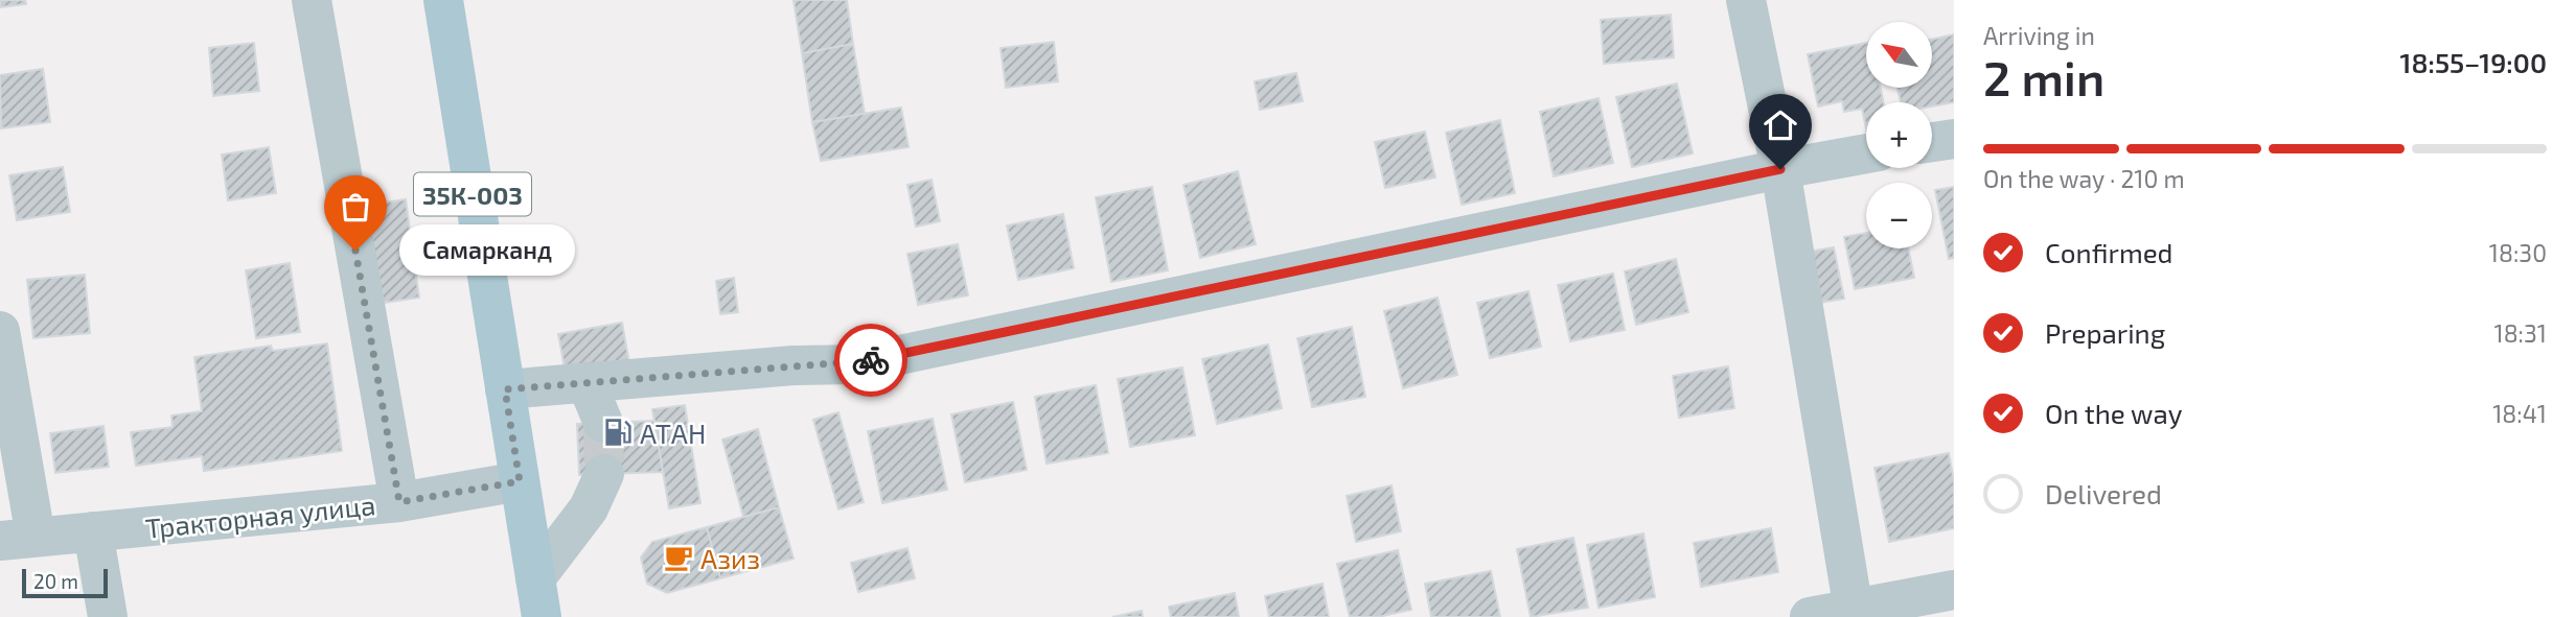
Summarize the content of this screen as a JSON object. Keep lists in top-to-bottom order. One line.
{"streets":{"main road":["35К-003"],"street":["Тракторная улица"]},"crossings":[["35К-003","Тракторная улица"]],"places":{"other":["Самарканд"],"fuel station":["АТАН"],"cafe":["Азиз"]},"scale_bar":"20 m","north":"top left","page":{"heading":["2 min","Arriving in","18:55–19:00"],"map_buttons":["+","−"],"bar":"On the way · 210 m","list":[["Confirmed","18:30"],["Preparing","18:31"],["On the way","18:41"],"Delivered"],"bubble":"Самарканд","scale":"20 m"}}
